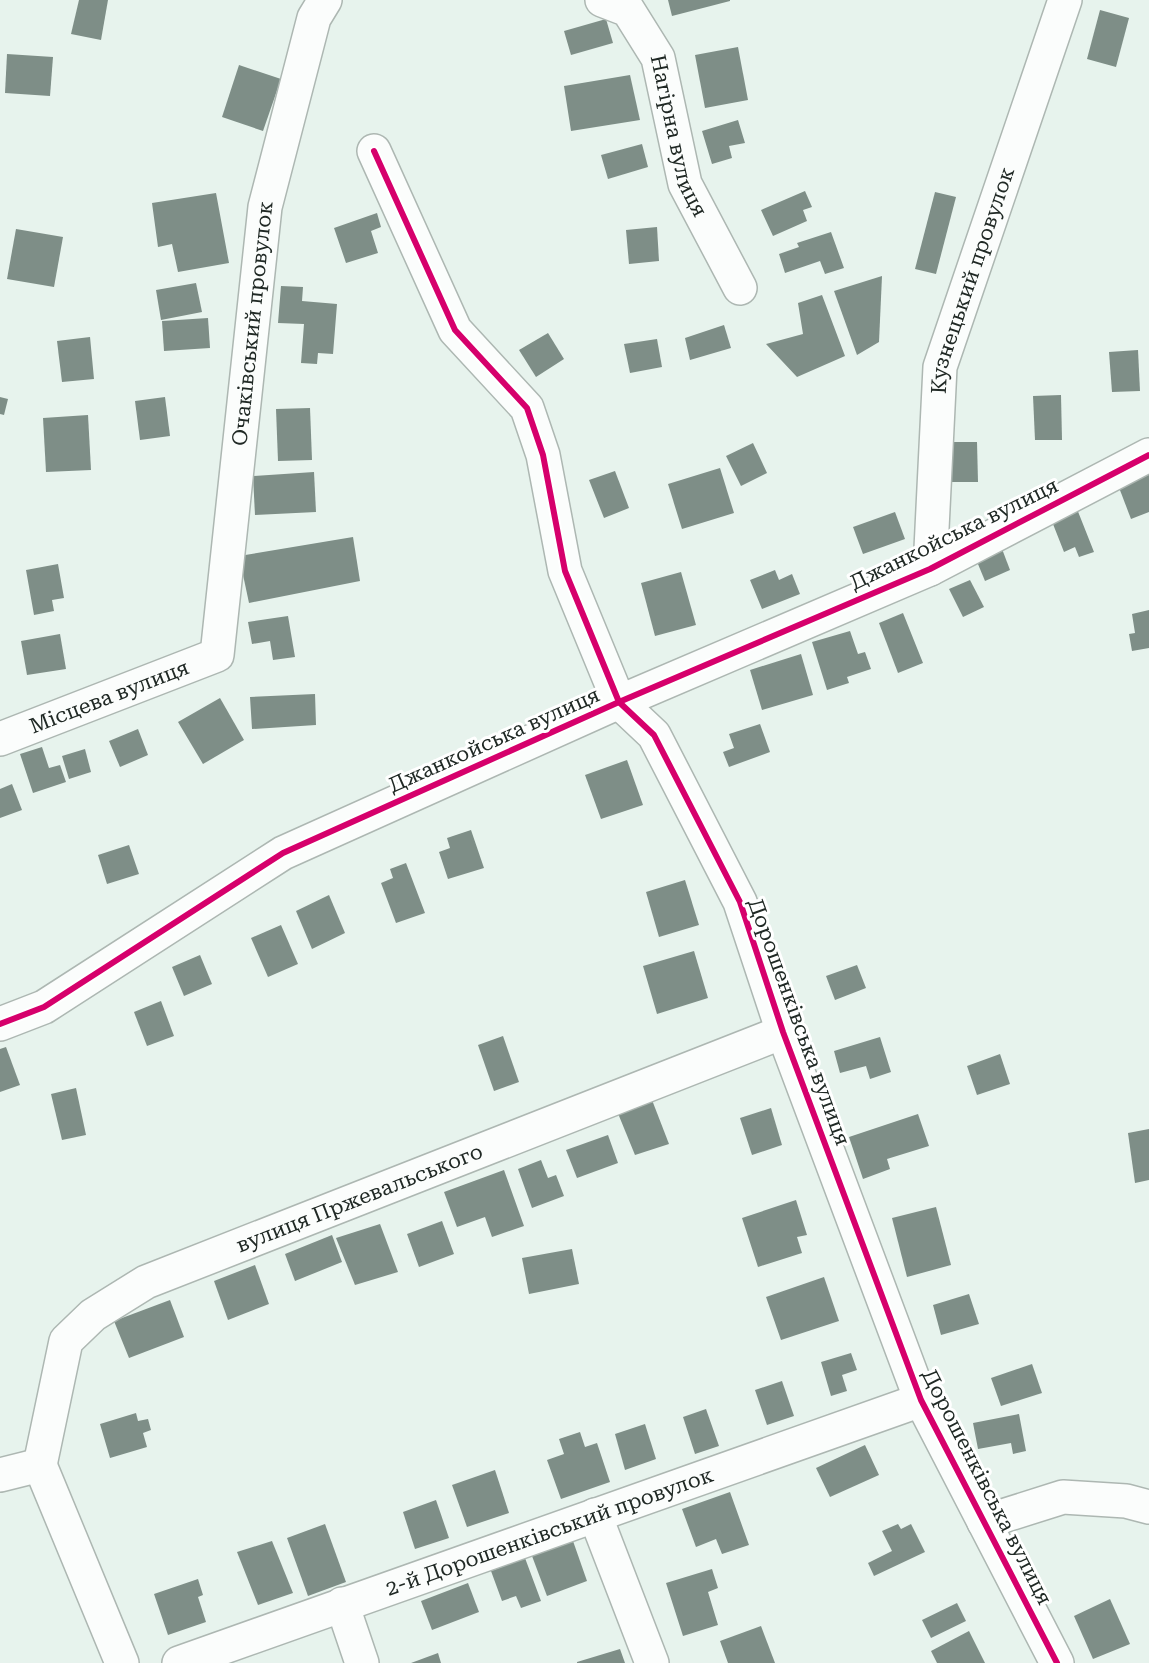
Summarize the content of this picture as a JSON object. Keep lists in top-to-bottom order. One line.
{"streets":{"street":["Нагірна вулиця","Кузнецький провулок","Очаківський провулок","Джанкойська вулиця","Місцева вулиця","Дорошенківська вулиця","вулиця Пржевальського","2-й Дорошенківський провулок"]},"crossings":[["Кузнецький провулок","Джанкойська вулиця"],["Очаківський провулок","Місцева вулиця"],["Джанкойська вулиця","Дорошенківська вулиця"],["Дорошенківська вулиця","вулиця Пржевальського"],["Дорошенківська вулиця","2-й Дорошенківський провулок"]]}
